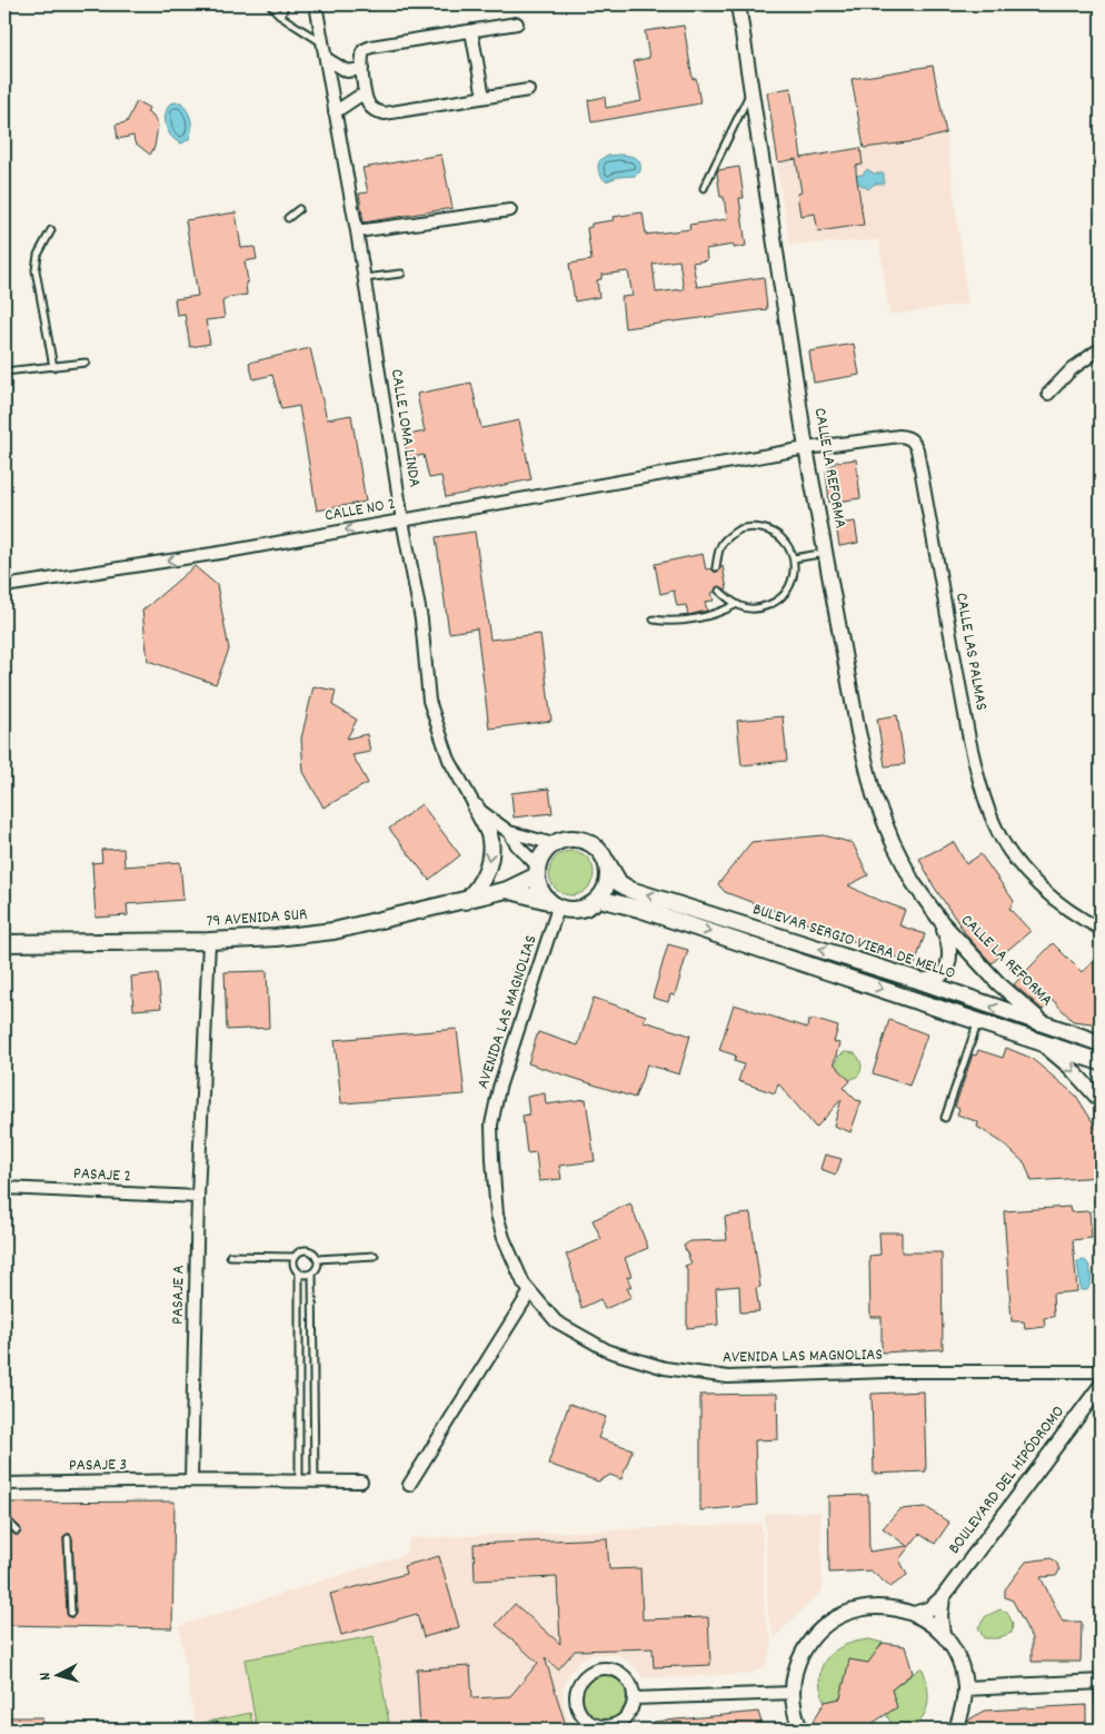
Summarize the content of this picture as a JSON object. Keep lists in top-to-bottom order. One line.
{"streets":{"main road":["79 AVENIDA SUR","BULEVAR SERGIO VIERA DE MELLO"],"street":["CALLE LOMA LINDA","CALLE LA REFORMA","CALLE NO 2","CALLE LAS PALMAS","AVENIDA LAS MAGNOLIAS","PASAJE 2","PASAJE A","PASAJE 3","BOULEVARD DEL HIPÓDROMO"]},"crossings":[["CALLE LOMA LINDA","CALLE NO 2"],["CALLE LOMA LINDA","79 AVENIDA SUR"],["CALLE LOMA LINDA","BULEVAR SERGIO VIERA DE MELLO"],["CALLE LOMA LINDA","AVENIDA LAS MAGNOLIAS"],["CALLE LA REFORMA","CALLE NO 2"],["CALLE LA REFORMA","CALLE LAS PALMAS"],["CALLE LA REFORMA","BULEVAR SERGIO VIERA DE MELLO"],["CALLE NO 2","CALLE LAS PALMAS"],["79 AVENIDA SUR","BULEVAR SERGIO VIERA DE MELLO"],["79 AVENIDA SUR","AVENIDA LAS MAGNOLIAS"],["79 AVENIDA SUR","PASAJE A"],["BULEVAR SERGIO VIERA DE MELLO","AVENIDA LAS MAGNOLIAS"],["PASAJE 2","PASAJE A"],["PASAJE A","PASAJE 3"]],"one_way":["CALLE NO 2"],"north":"left"}
